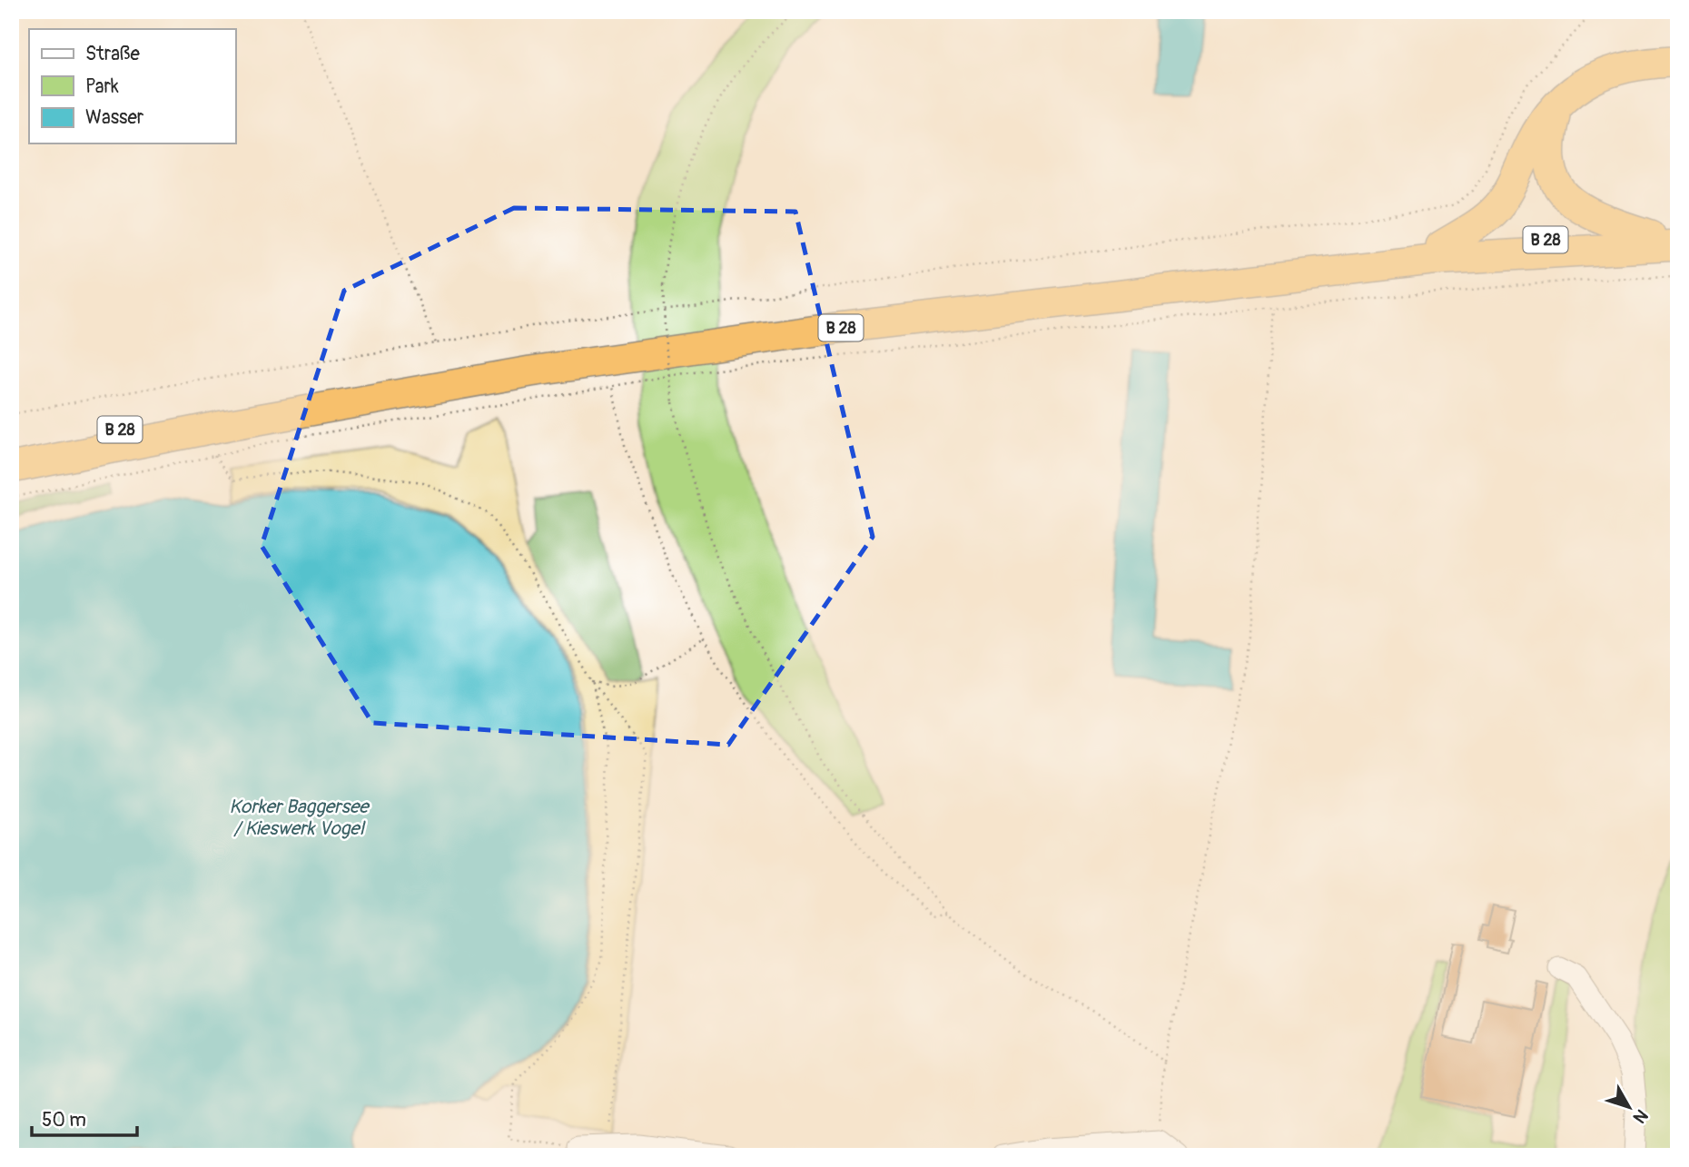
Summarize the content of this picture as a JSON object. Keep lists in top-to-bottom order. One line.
{"streets":{"highway":["B 28"]},"water":["Korker Baggersee / Kieswerk Vogel"],"legend":["Straße","Park","Wasser"],"scale_bar":"50 m","north":"bottom right"}
